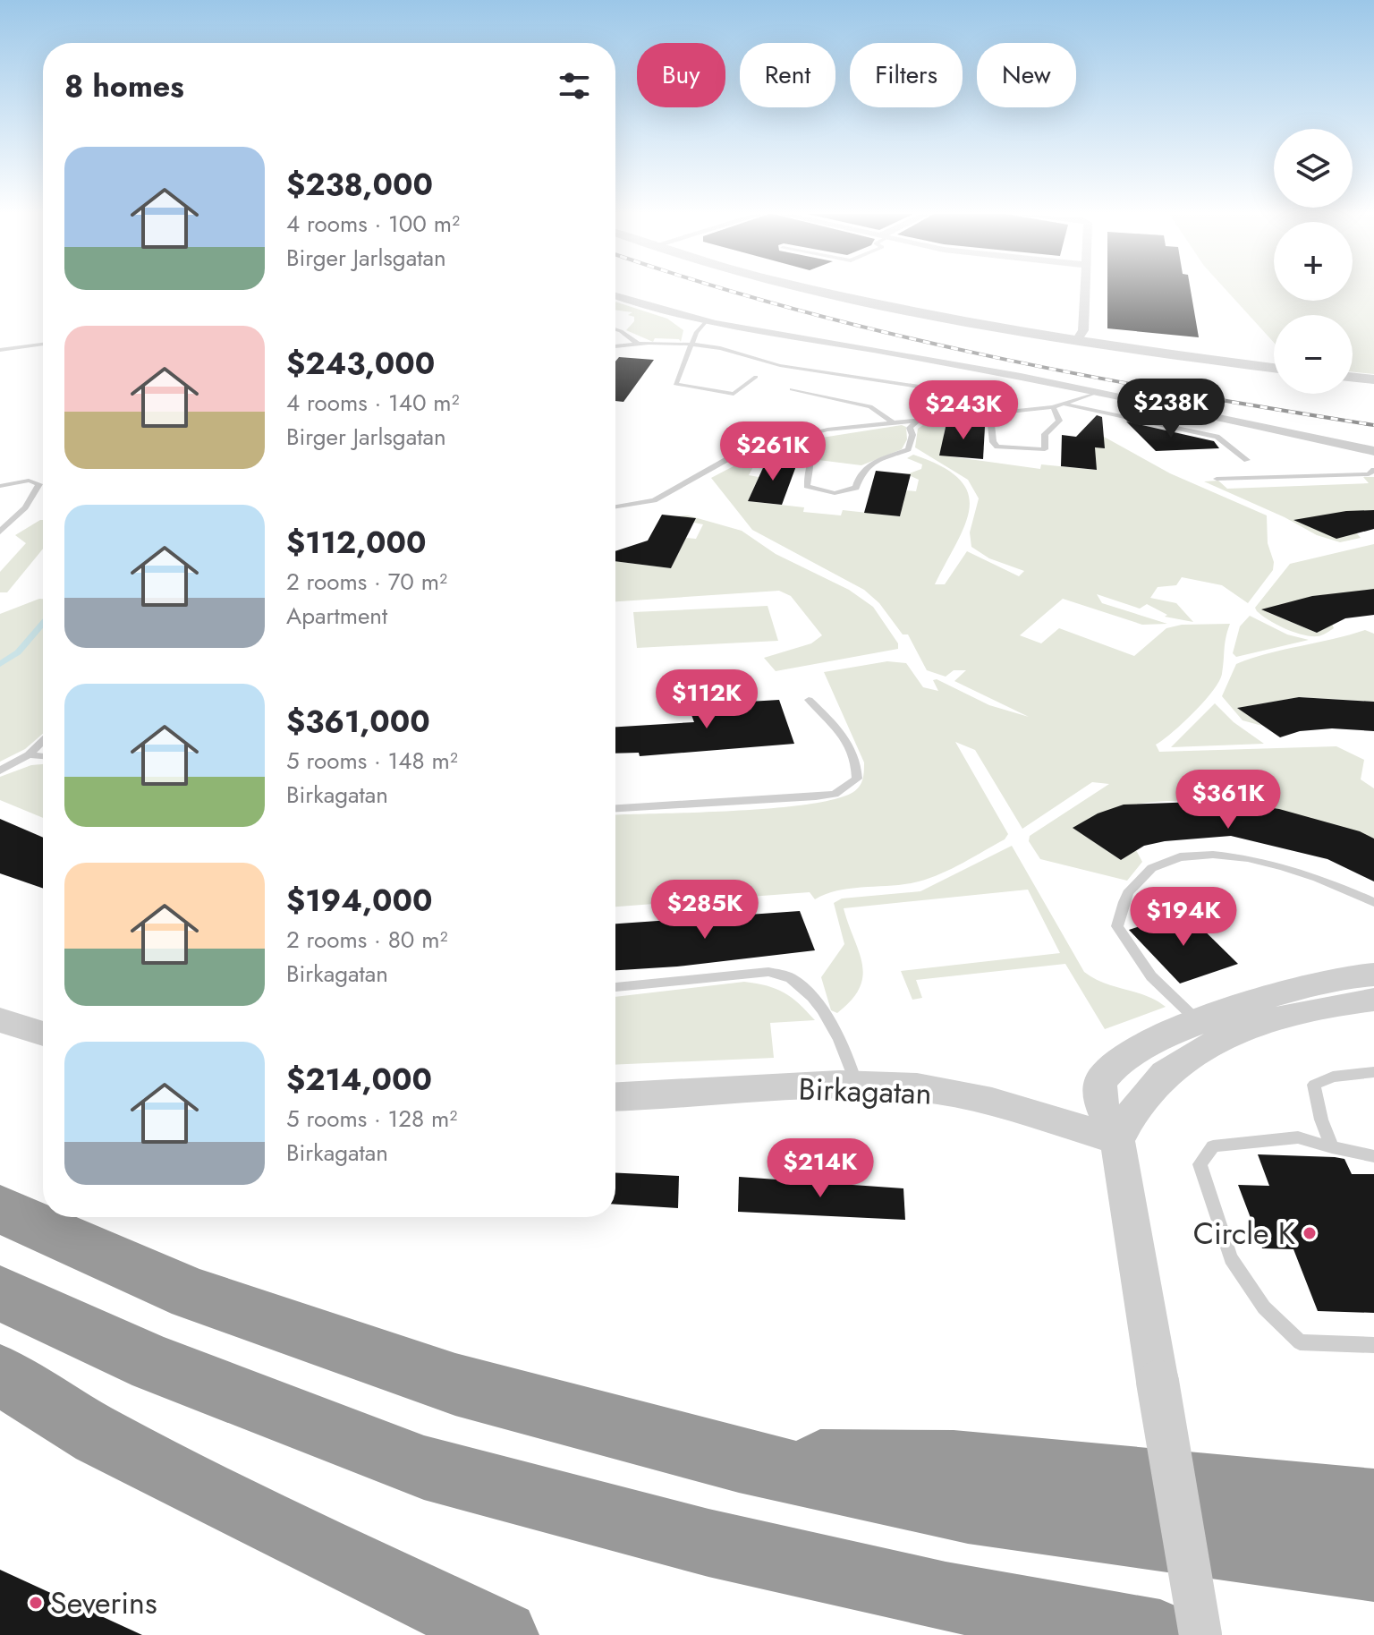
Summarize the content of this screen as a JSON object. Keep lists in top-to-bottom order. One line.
{"streets":{"street":["Birkagatan"]},"places":["Circle K","Severins"],"page":{"chip":["Buy","Rent","Filters","New"],"heading":"8 homes","map_buttons":["+","−"],"list":[{"name":"$238,000","note":"4 rooms · 100 m² · Birger Jarlsgatan"},{"name":"$243,000","note":"4 rooms · 140 m² · Birger Jarlsgatan"},{"name":"$112,000","note":"2 rooms · 70 m² · Apartment"},{"name":"$361,000","note":"5 rooms · 148 m² · Birkagatan"},{"name":"$194,000","note":"2 rooms · 80 m² · Birkagatan"},{"name":"$214,000","note":"5 rooms · 128 m² · Birkagatan"}],"price":["$238K","$243K","$261K","$112K","$361K","$285K","$194K","$214K"]}}
